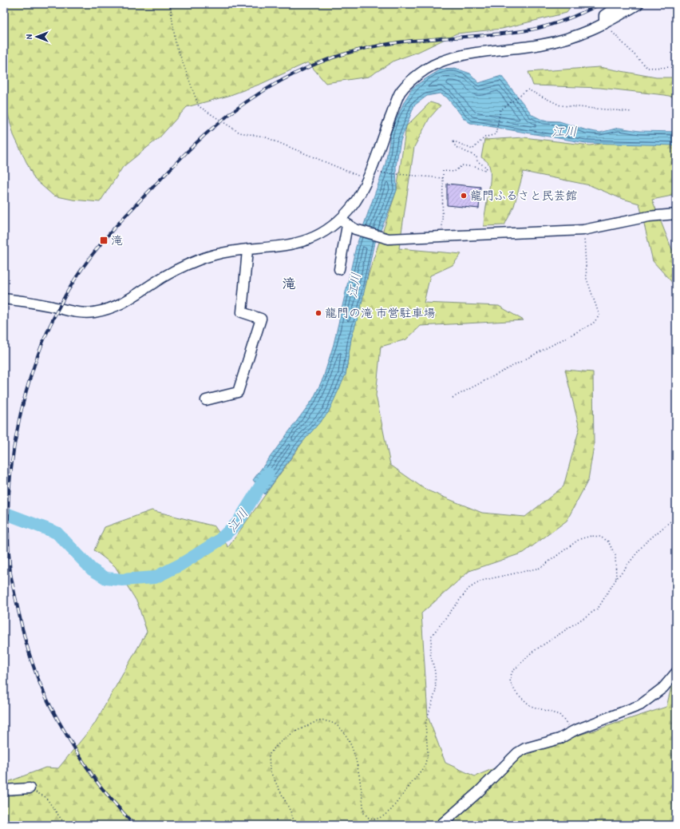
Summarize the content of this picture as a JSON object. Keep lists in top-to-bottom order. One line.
{"districts":["滝"],"water":["江川"],"places":{"other":["龍門ふるさと民芸館","龍門の滝 市営駐車場"],"transit":["滝"]},"north":"left"}
